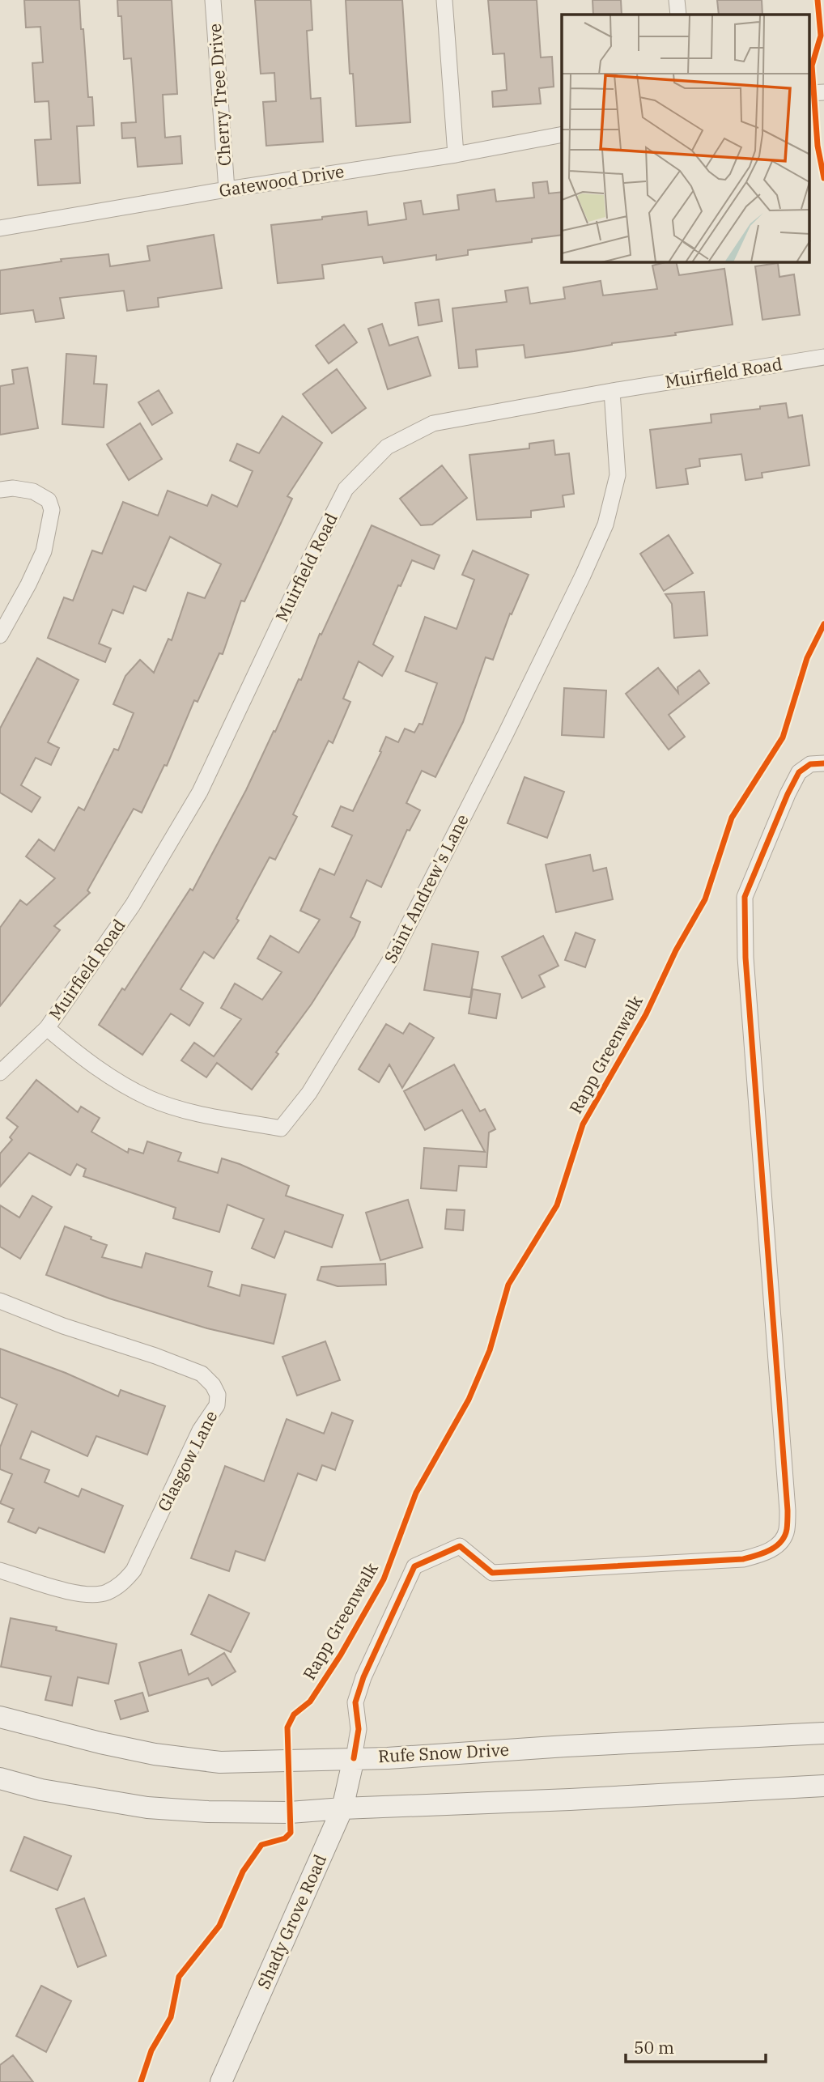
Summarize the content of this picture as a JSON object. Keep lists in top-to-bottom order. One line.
{"streets":{"main road":["Rufe Snow Drive","Shady Grove Road"],"street":["Cherry Tree Drive","Gatewood Drive","Muirfield Road","Saint Andrew's Lane","Glasgow Lane"],"cycle path":["Rapp Greenwalk"]},"crossings":[["Cherry Tree Drive","Gatewood Drive"],["Muirfield Road","Saint Andrew's Lane"],["Rufe Snow Drive","Shady Grove Road"]],"scale_bar":"50 m"}
